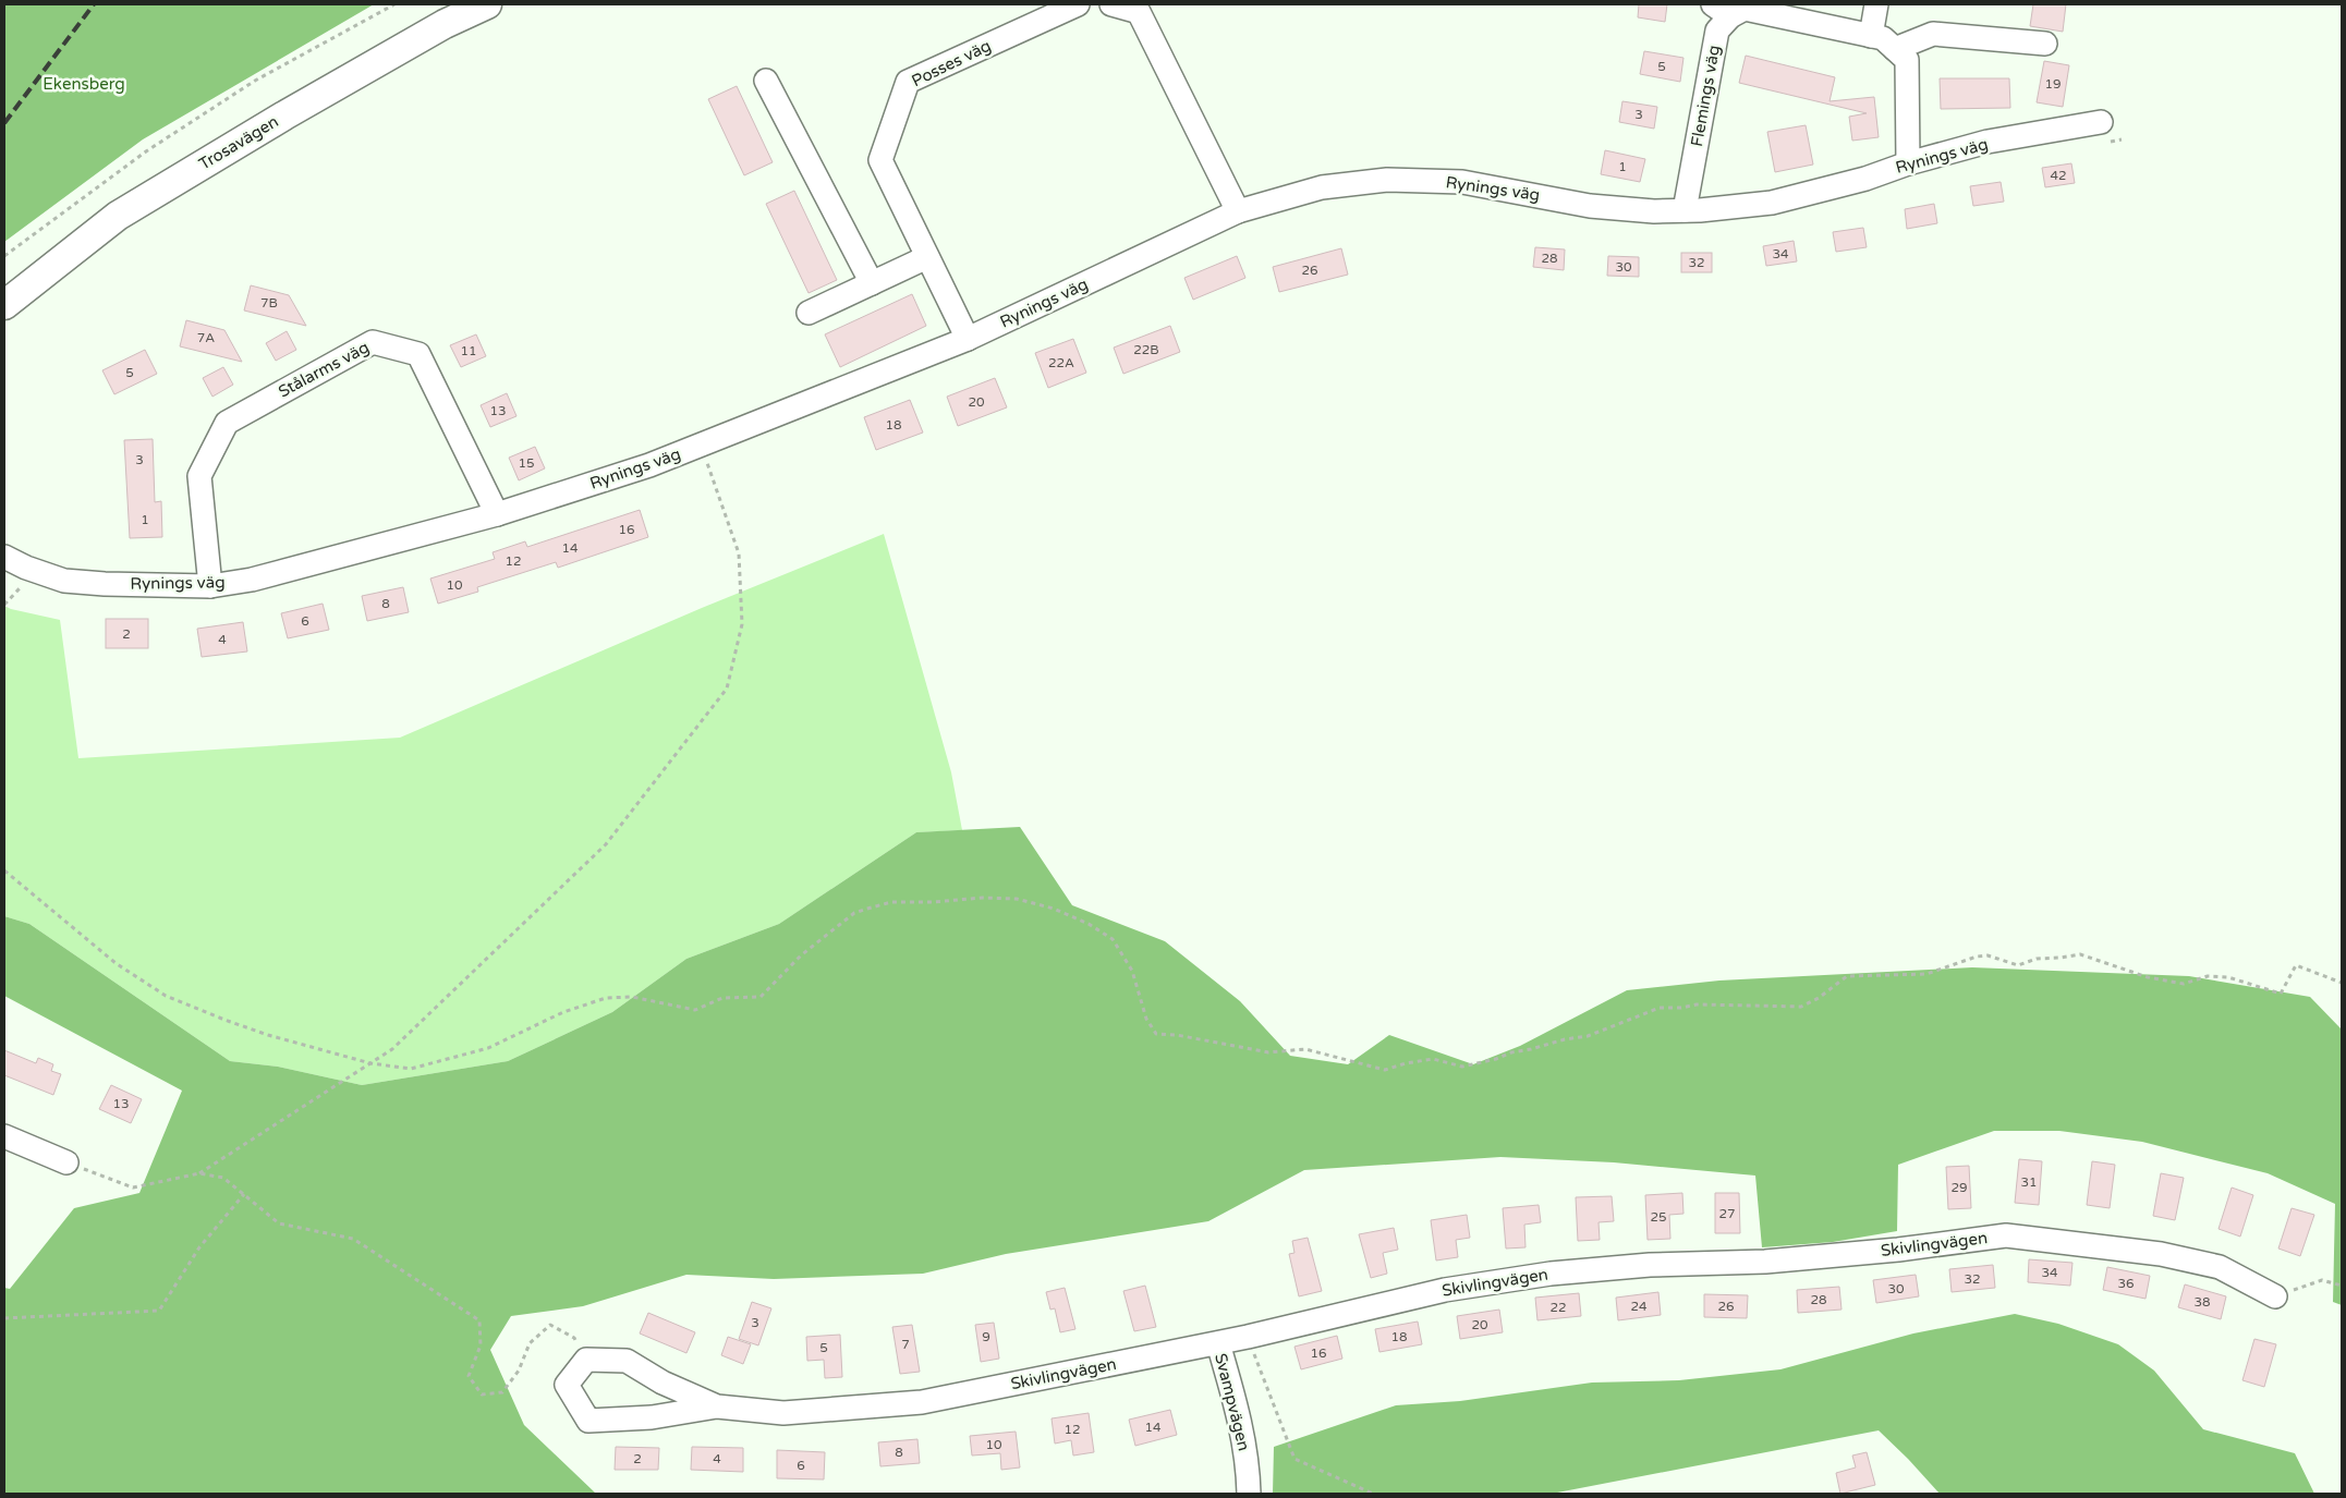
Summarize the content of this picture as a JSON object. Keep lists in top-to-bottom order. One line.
{"streets":{"main road":["Trosavägen"],"street":["Posses väg","Flemings väg","Rynings väg","Stålarms väg","Skivlingvägen","Svampvägen"]},"crossings":[["Posses väg","Rynings väg"],["Flemings väg","Rynings väg"],["Rynings väg","Stålarms väg"],["Skivlingvägen","Svampvägen"]],"parks":["Ekensberg"],"house_numbers":["5","19","3","1","42","34","28","32","30","26","7B","7A","22B","11","22A","5","20","13","18","3","15","1","16","14","12","10","8","6","2","4","13","31","29","27","25","34","32","36","30","28","38","24","26","22","3","20","9","18","7","5","16","14","12","10","8","2","4","6"]}
